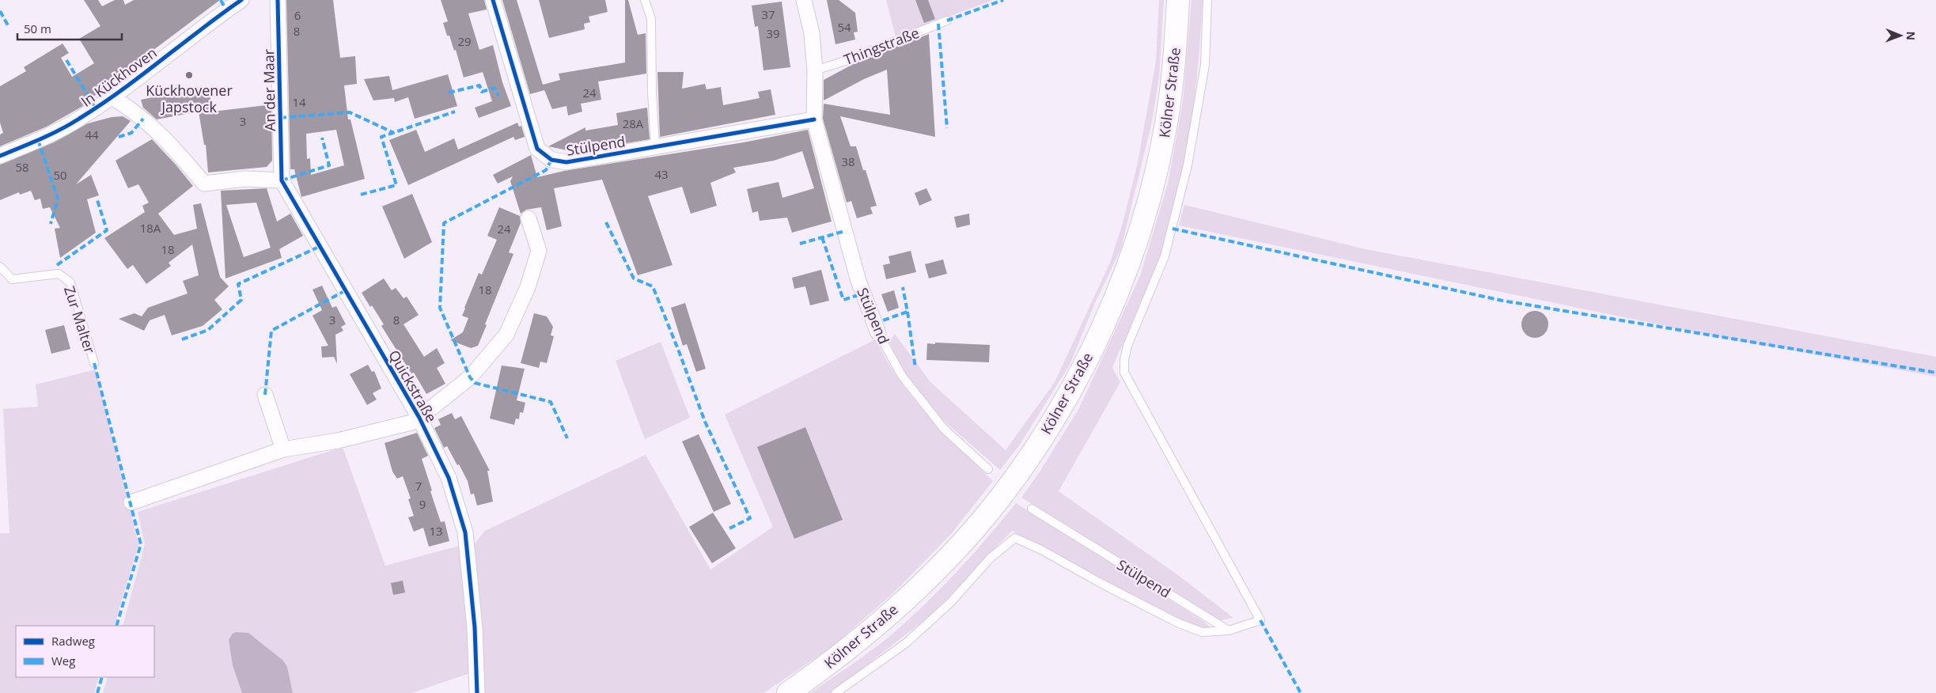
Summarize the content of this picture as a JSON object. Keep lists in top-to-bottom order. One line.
{"streets":{"main road":["Kölner Straße"],"street":["In Kückhoven","An der Maar","Stülpend","Quickstraße"],"lane":["Thingstraße","Zur Malter"]},"crossings":[["An der Maar","Quickstraße"]],"places":["Kückhovener Japstock"],"house_numbers":["37","6","54","8","39","29","24","14","3","28A","44","38","58","43","50","18A","24","18","18","3","8","7","9","13"],"legend":["Radweg","Weg"],"scale_bar":"50 m","north":"right"}
